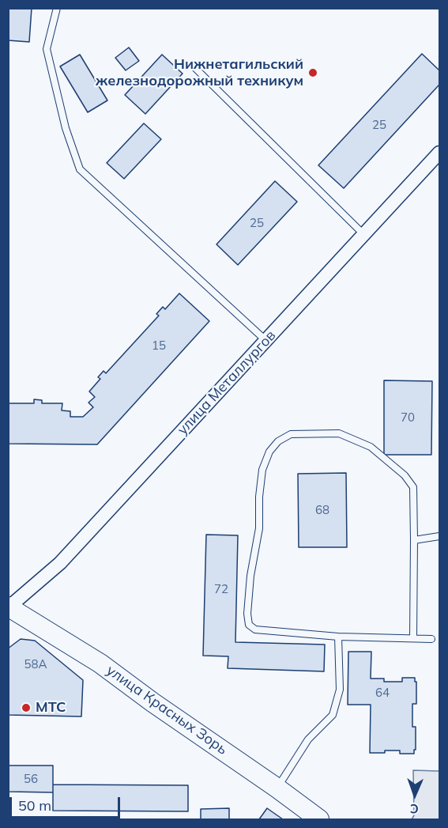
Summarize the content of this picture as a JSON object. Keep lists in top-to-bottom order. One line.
{"streets":{"main road":["улица Красных Зорь"],"street":["улица Металлургов"]},"crossings":[["улица Металлургов","улица Красных Зорь"]],"places":["Нижнетагильский железнодорожный техникум","МТС"],"house_numbers":["25","25","15","70","68","72","58А","64","56"],"scale_bar":"50 m","north":"bottom"}
